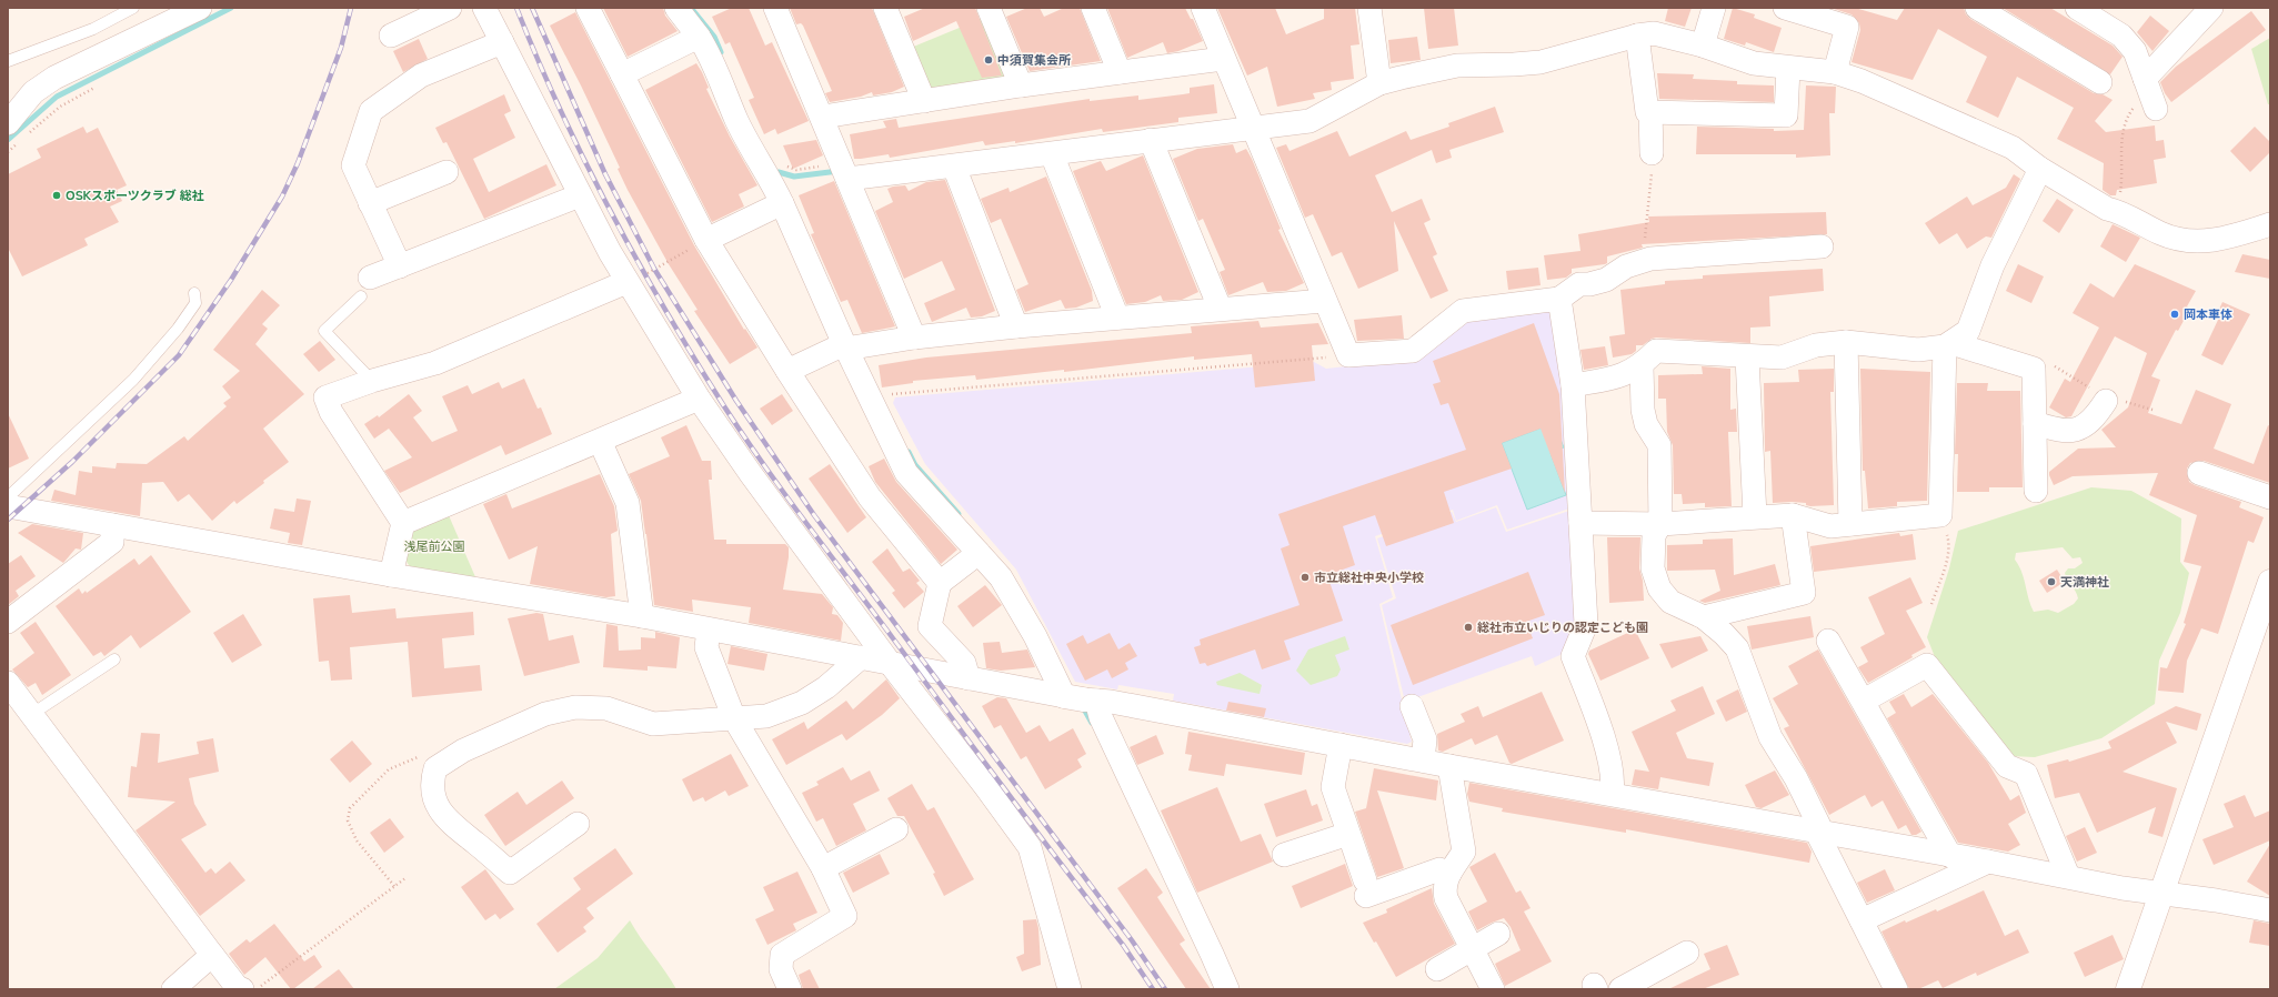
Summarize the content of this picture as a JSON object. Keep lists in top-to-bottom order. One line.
{"parks":["浅尾前公園"],"places":["中須賀集会所","OSKスポーツクラブ 総社","岡本車体","市立総社中央小学校","天満神社","総社市立いじりの認定こども園"]}
